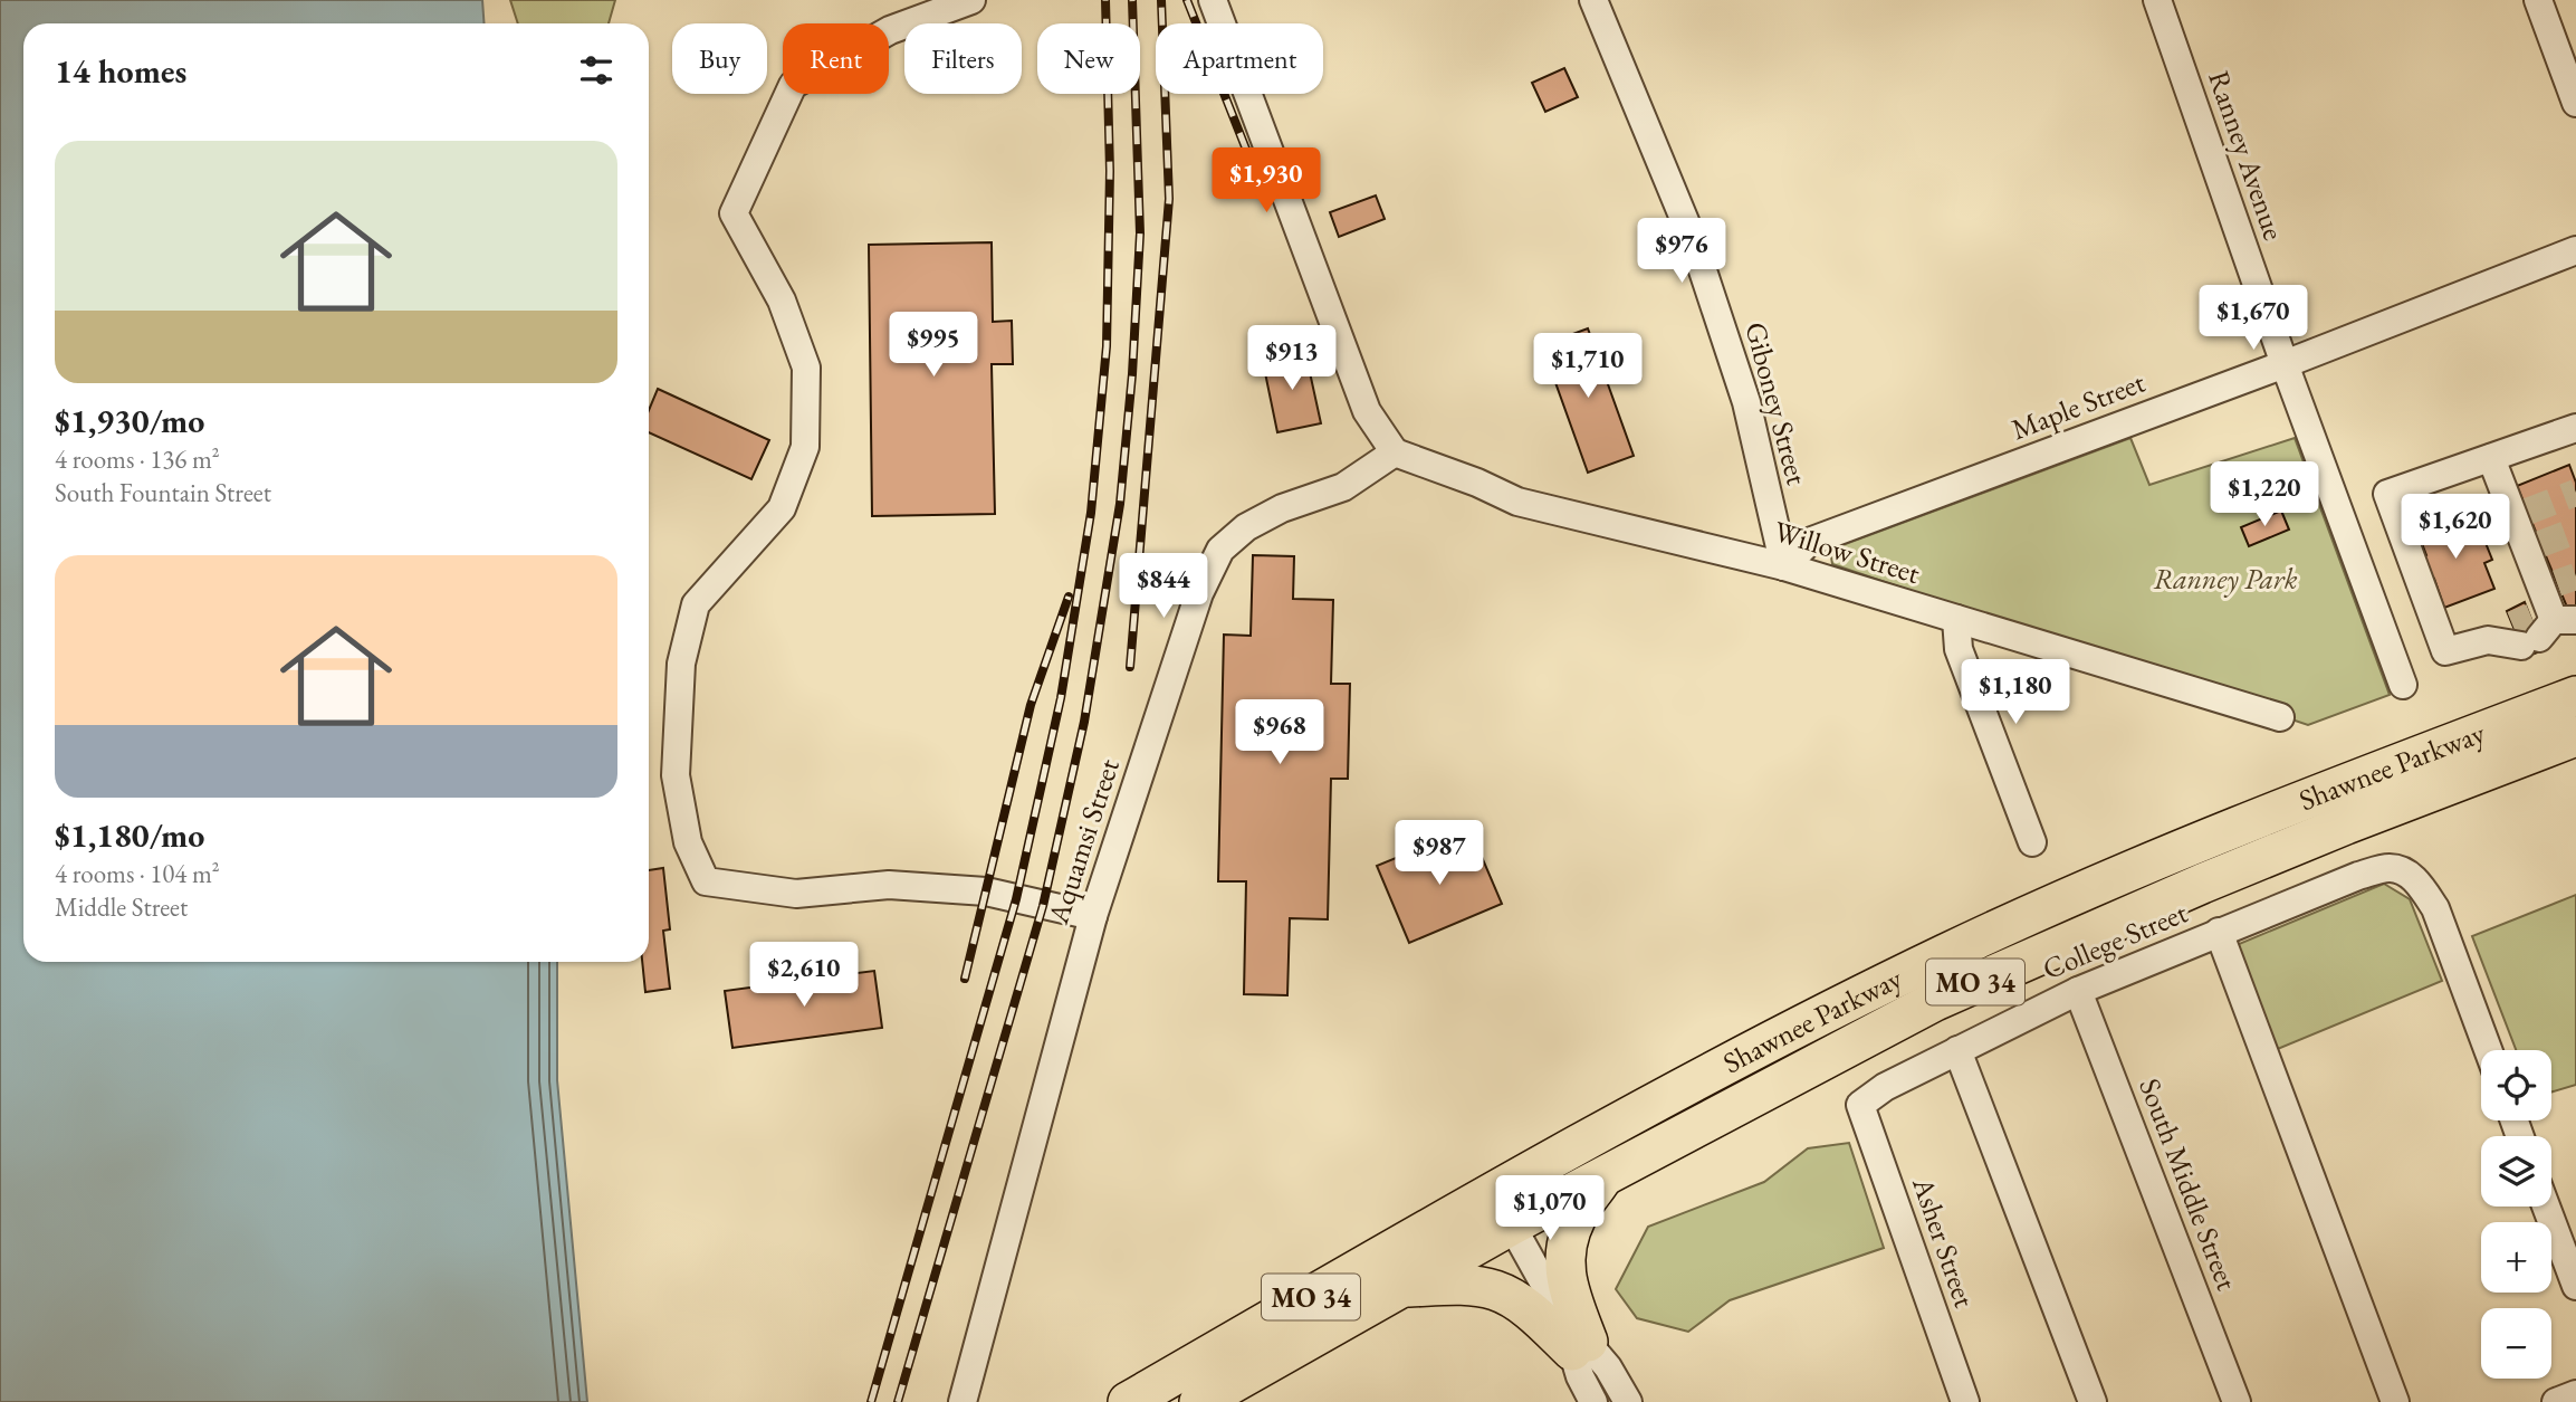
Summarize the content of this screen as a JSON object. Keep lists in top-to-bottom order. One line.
{"streets":{"highway":["Shawnee Parkway","MO 34"],"street":["Ranney Avenue","Giboney Street","Maple Street","Willow Street","Aquamsi Street","College Street","South Middle Street","Asher Street"]},"crossings":[["Ranney Avenue","Maple Street"],["Giboney Street","Maple Street"],["Giboney Street","Willow Street"],["Maple Street","Willow Street"],["Willow Street","Aquamsi Street"],["College Street","South Middle Street"],["College Street","Asher Street"]],"parks":["Ranney Park"],"page":{"chip":["Buy","Rent","Filters","New","Apartment"],"heading":"14 homes","list":[{"name":"$1,930/mo","note":"4 rooms · 136 m² · South Fountain Street"},{"name":"$1,180/mo","note":"4 rooms · 104 m² · Middle Street"}],"price":["$1,930","$976","$1,670","$995","$913","$1,710","$1,220","$1,620","$844","$1,180","$968","$987","$2,610","$1,070"],"map_buttons":["+","−"]}}
